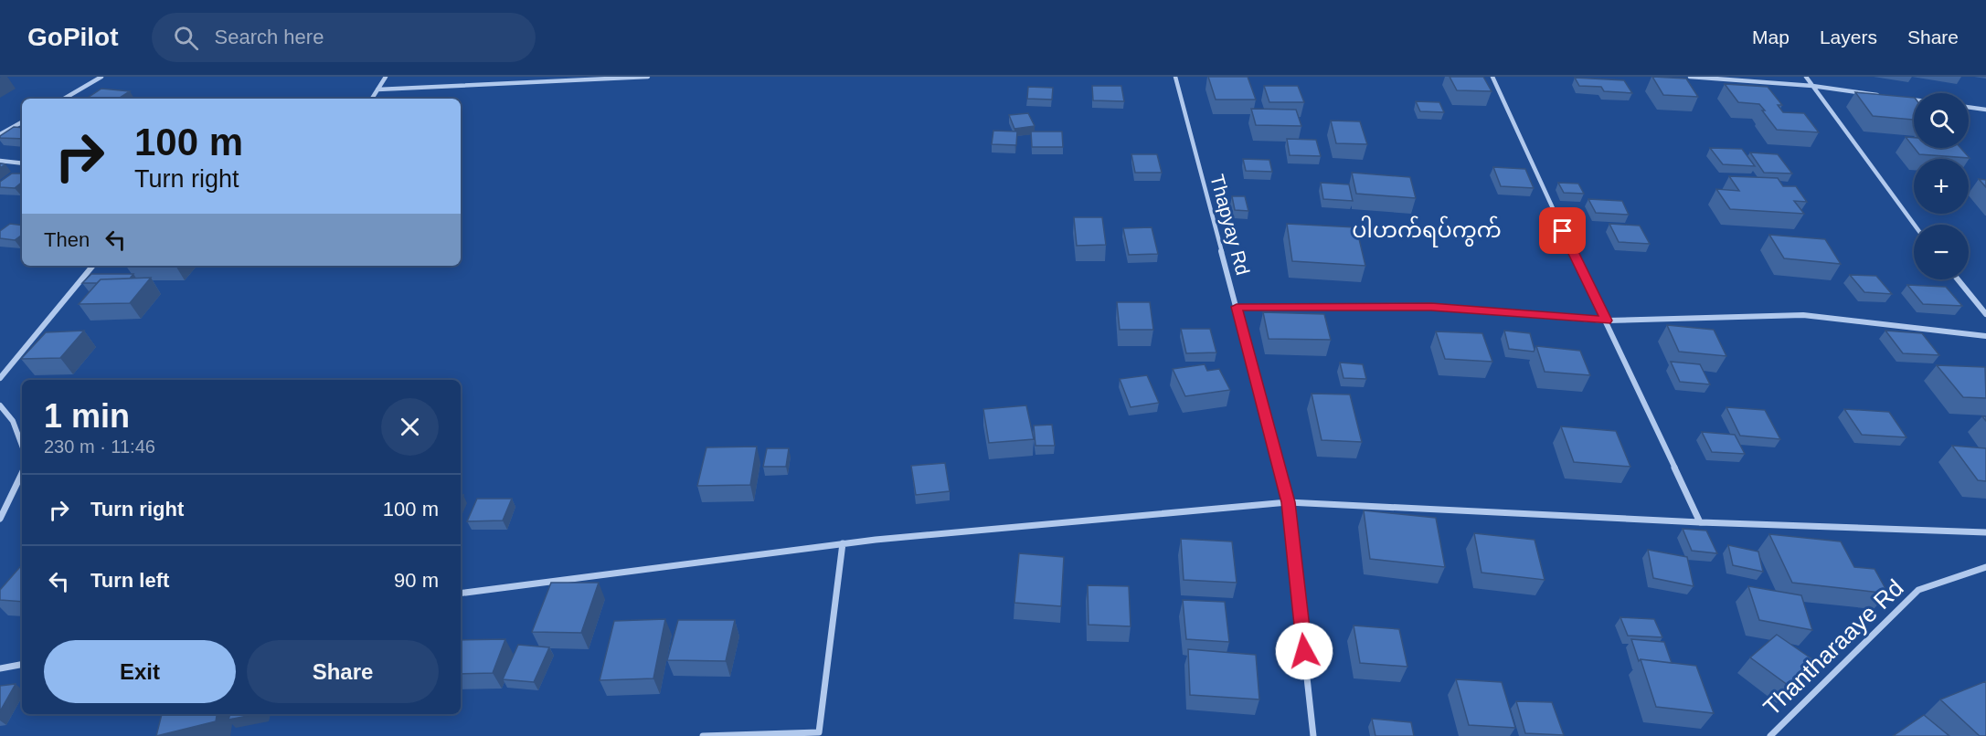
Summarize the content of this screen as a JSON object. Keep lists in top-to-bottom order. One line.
{"streets":{"street":["Thapyay Rd","Thantharaaye Rd"]},"districts":["ပါဟက်ရပ်ကွက်"],"page":{"header":"GoPilot","search":"Search here","nav":["Map","Layers","Share"],"map_buttons":["+","−"],"turn":["100 m","Turn right"],"then":"Then","heading":["1 min","230 m · 11:46"],"list":[{"name":"Turn right","value":"100 m"},{"name":"Turn left","value":"90 m"}],"buttons":["Exit","Share"]}}
